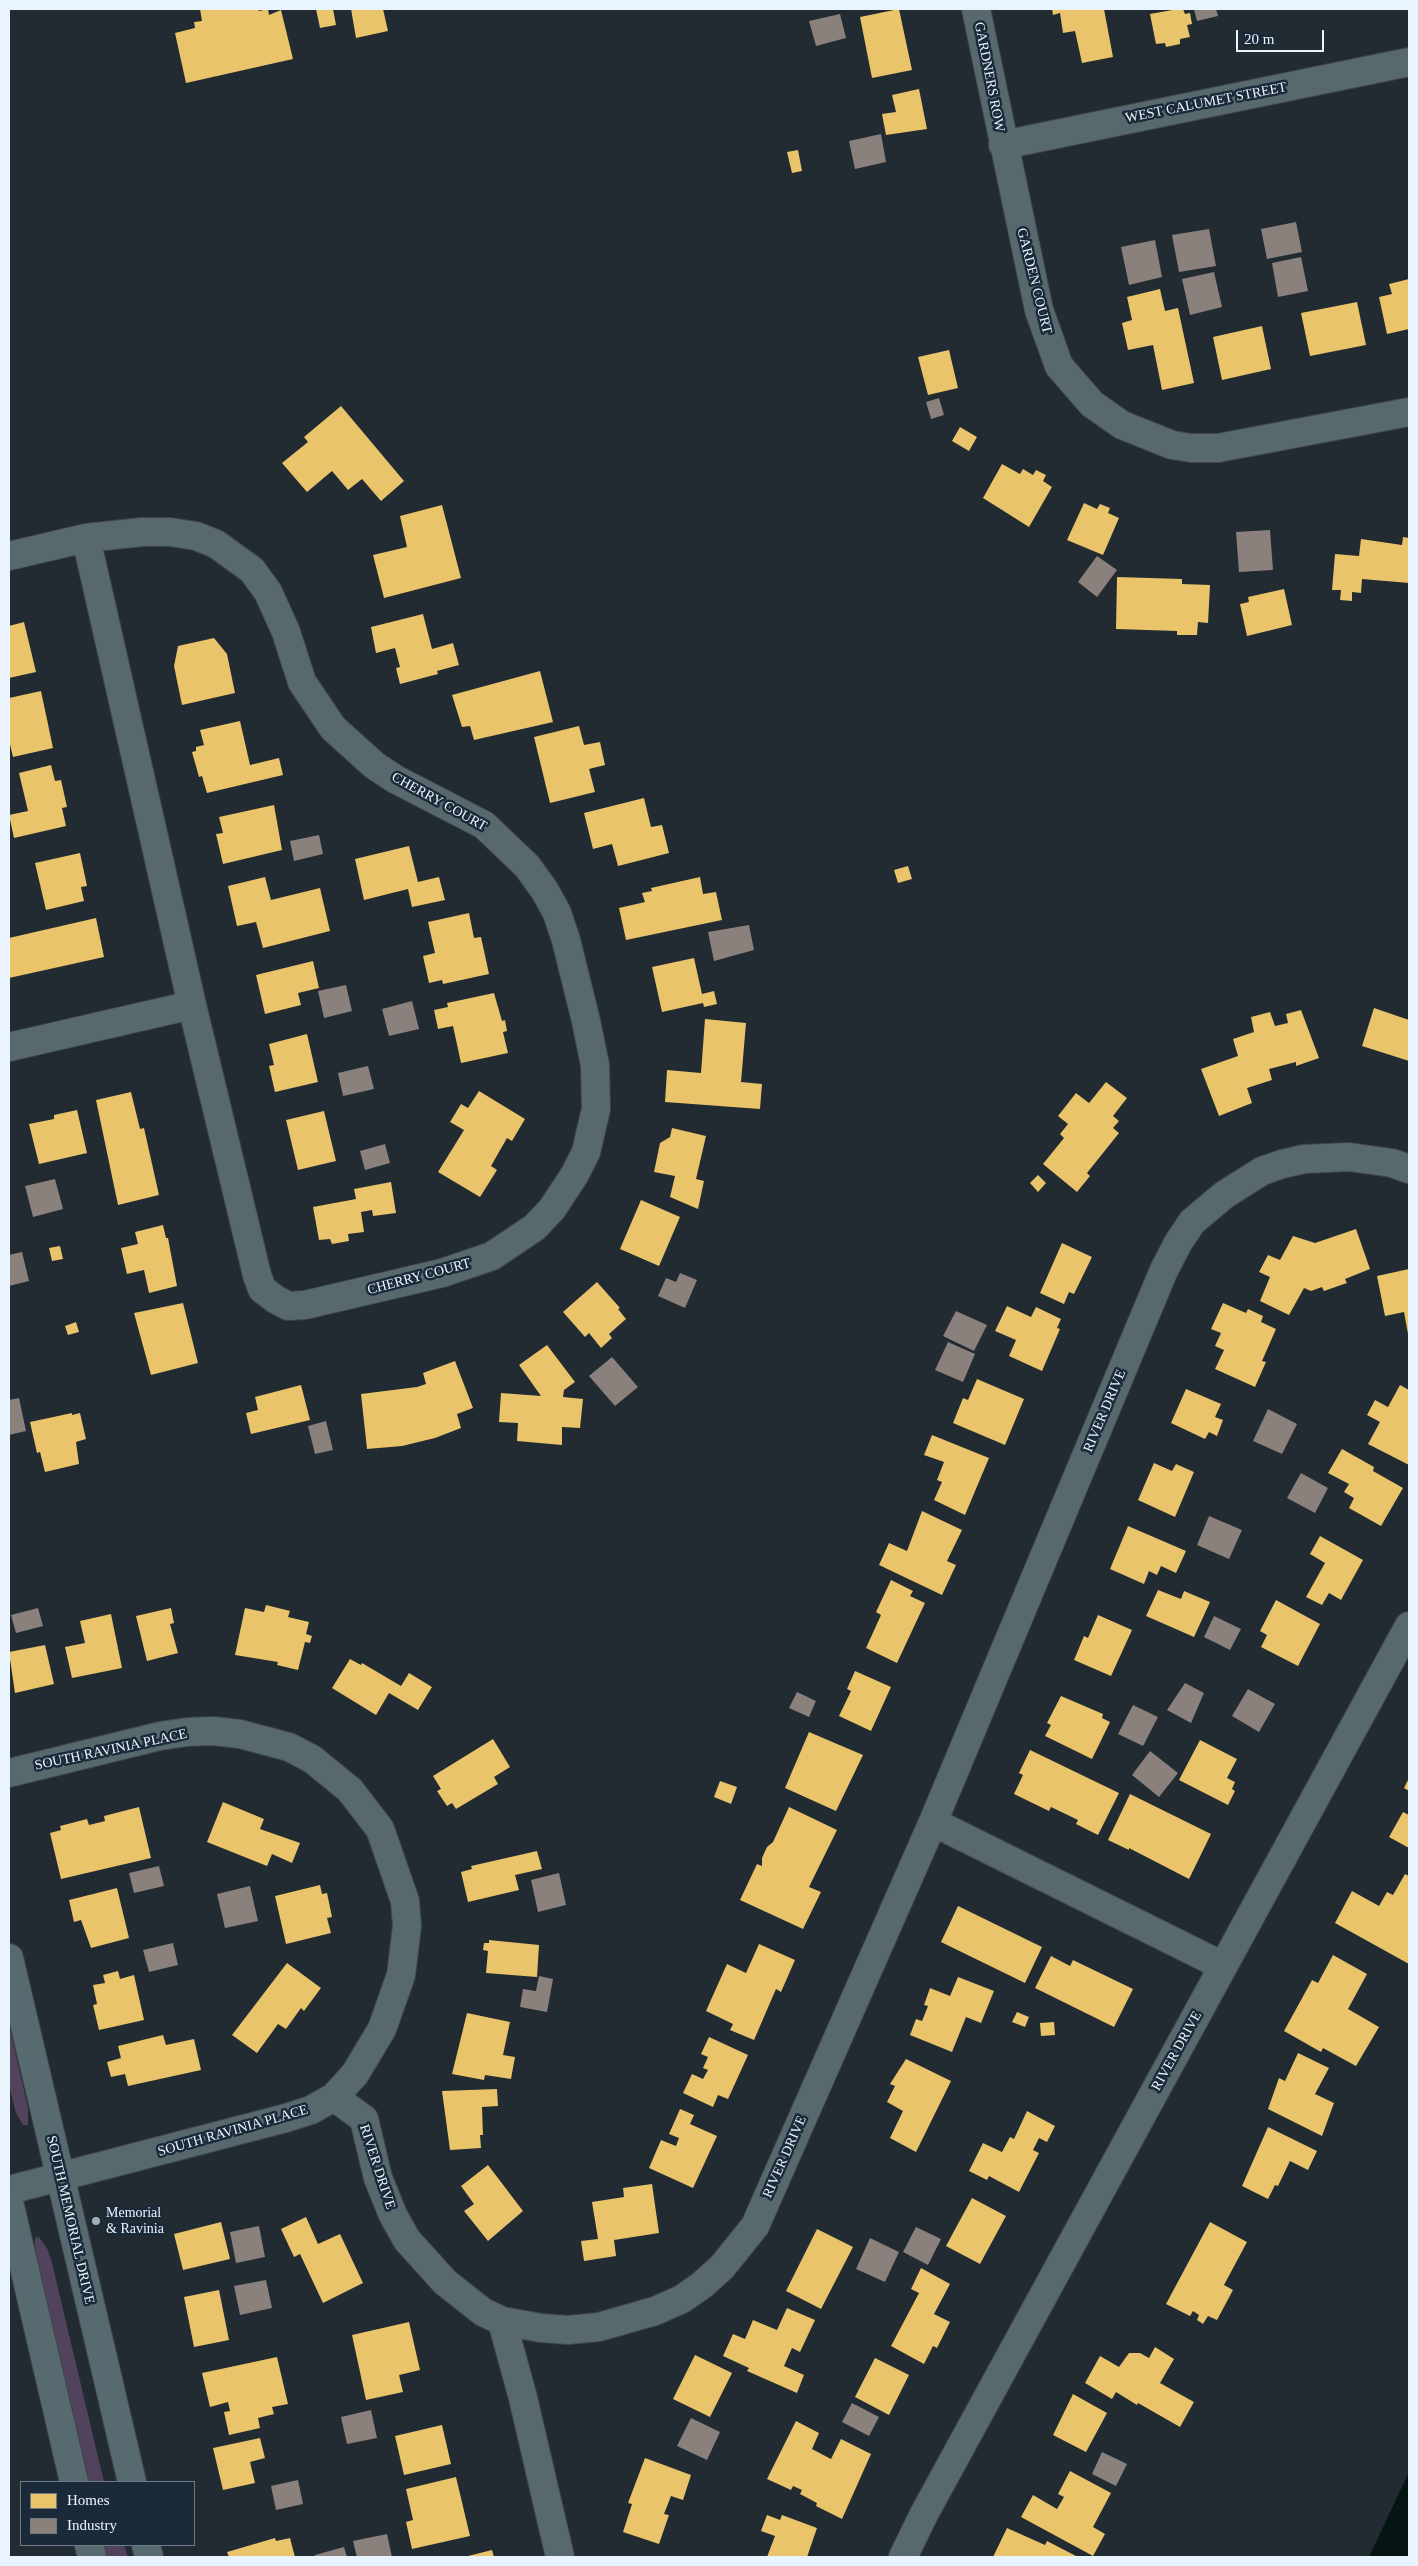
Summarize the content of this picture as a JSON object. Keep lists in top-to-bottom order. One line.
{"streets":{"main road":["SOUTH MEMORIAL DRIVE"],"street":["GARDNERS ROW","WEST CALUMET STREET","GARDEN COURT","CHERRY COURT","RIVER DRIVE","SOUTH RAVINIA PLACE"]},"crossings":[["GARDNERS ROW","WEST CALUMET STREET"],["GARDNERS ROW","GARDEN COURT"],["WEST CALUMET STREET","GARDEN COURT"],["RIVER DRIVE","SOUTH RAVINIA PLACE"],["SOUTH RAVINIA PLACE","SOUTH MEMORIAL DRIVE"]],"places":["Memorial & Ravinia"],"legend":["Homes","Industry"],"scale_bar":"20 m"}
